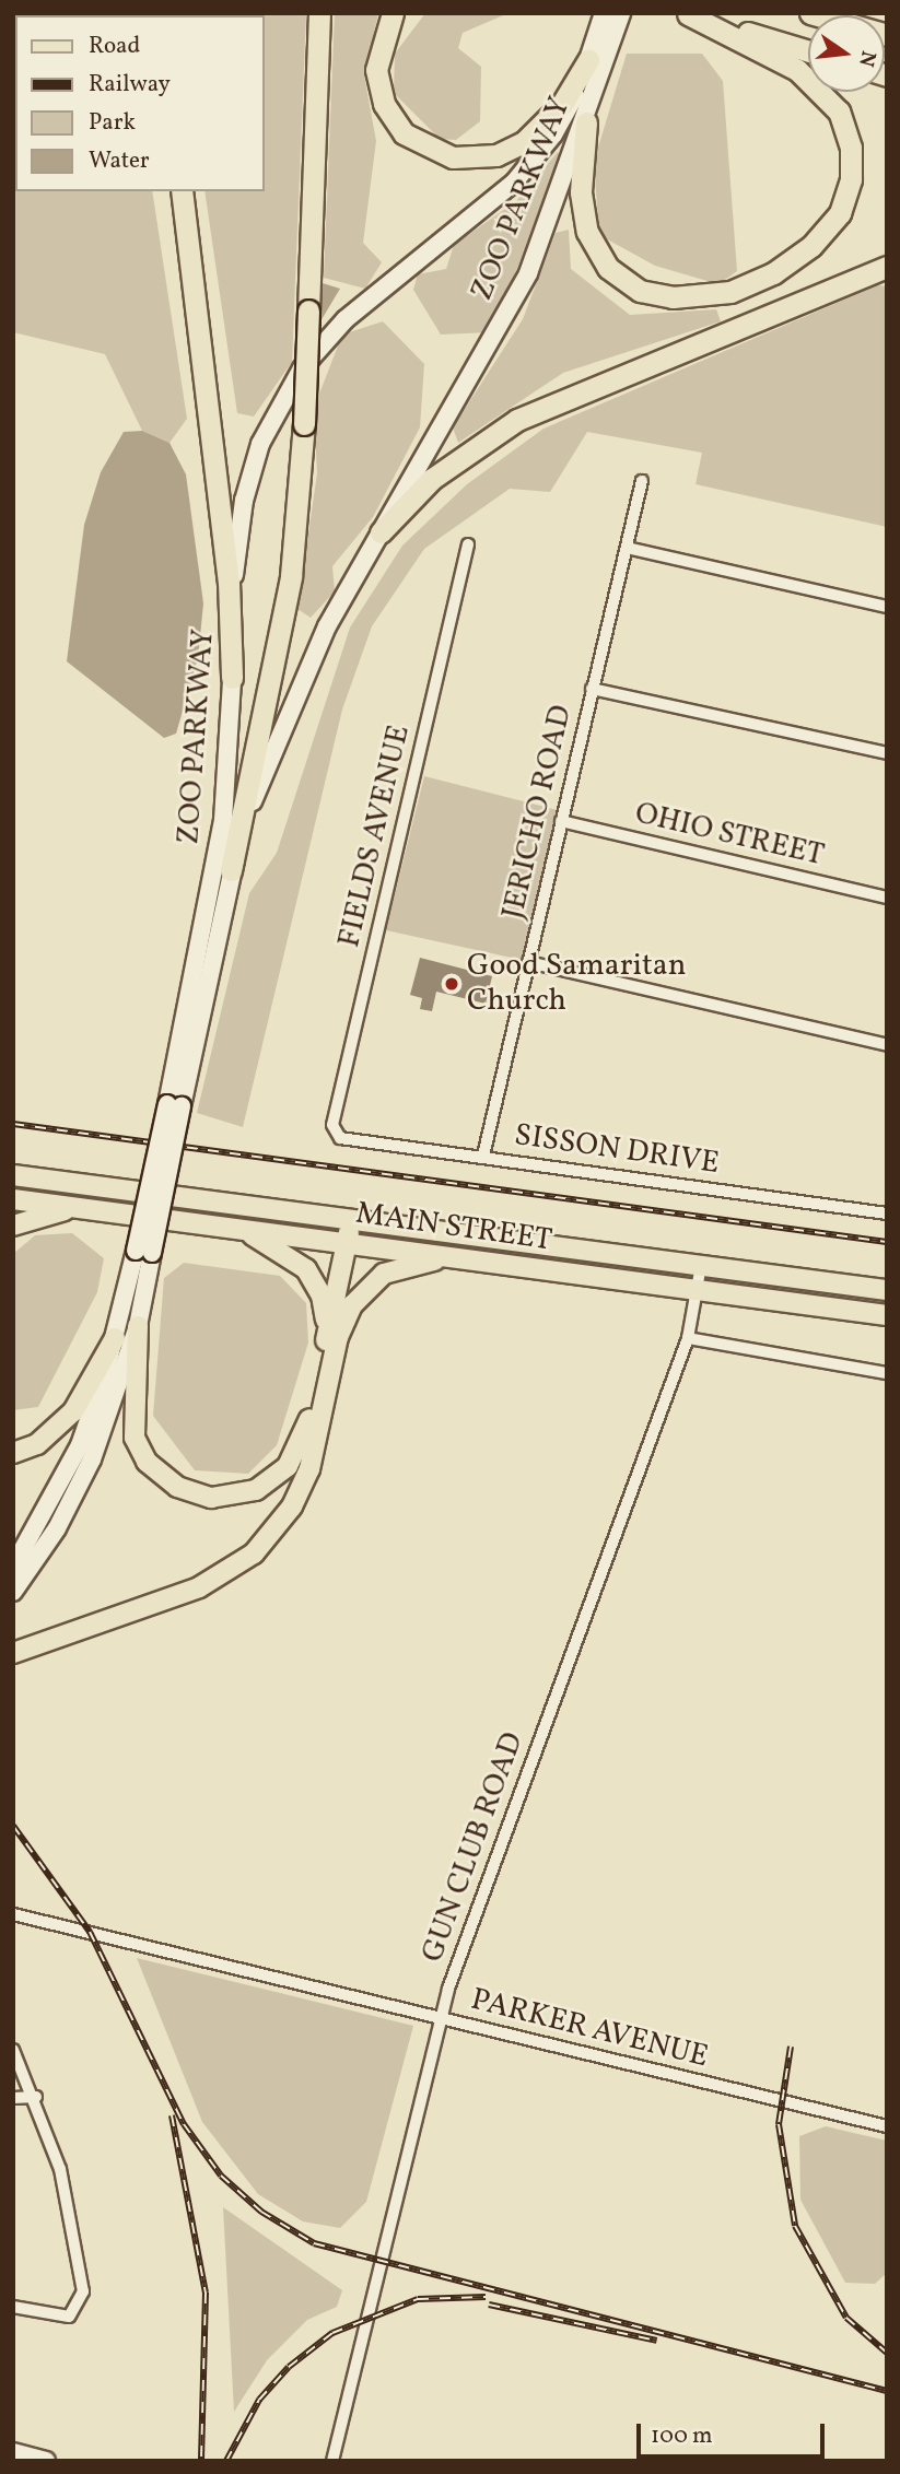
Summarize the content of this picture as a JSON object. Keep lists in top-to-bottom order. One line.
{"streets":{"main road":["ZOO PARKWAY","MAIN STREET"],"street":["JERICHO ROAD","OHIO STREET","FIELDS AVENUE","SISSON DRIVE","GUN CLUB ROAD","PARKER AVENUE"]},"crossings":[["JERICHO ROAD","OHIO STREET"],["JERICHO ROAD","SISSON DRIVE"],["FIELDS AVENUE","SISSON DRIVE"],["MAIN STREET","GUN CLUB ROAD"],["GUN CLUB ROAD","PARKER AVENUE"]],"places":["Good Samaritan Church"],"legend":["Road","Railway","Park","Water"],"scale_bar":"100 m","north":"right"}
